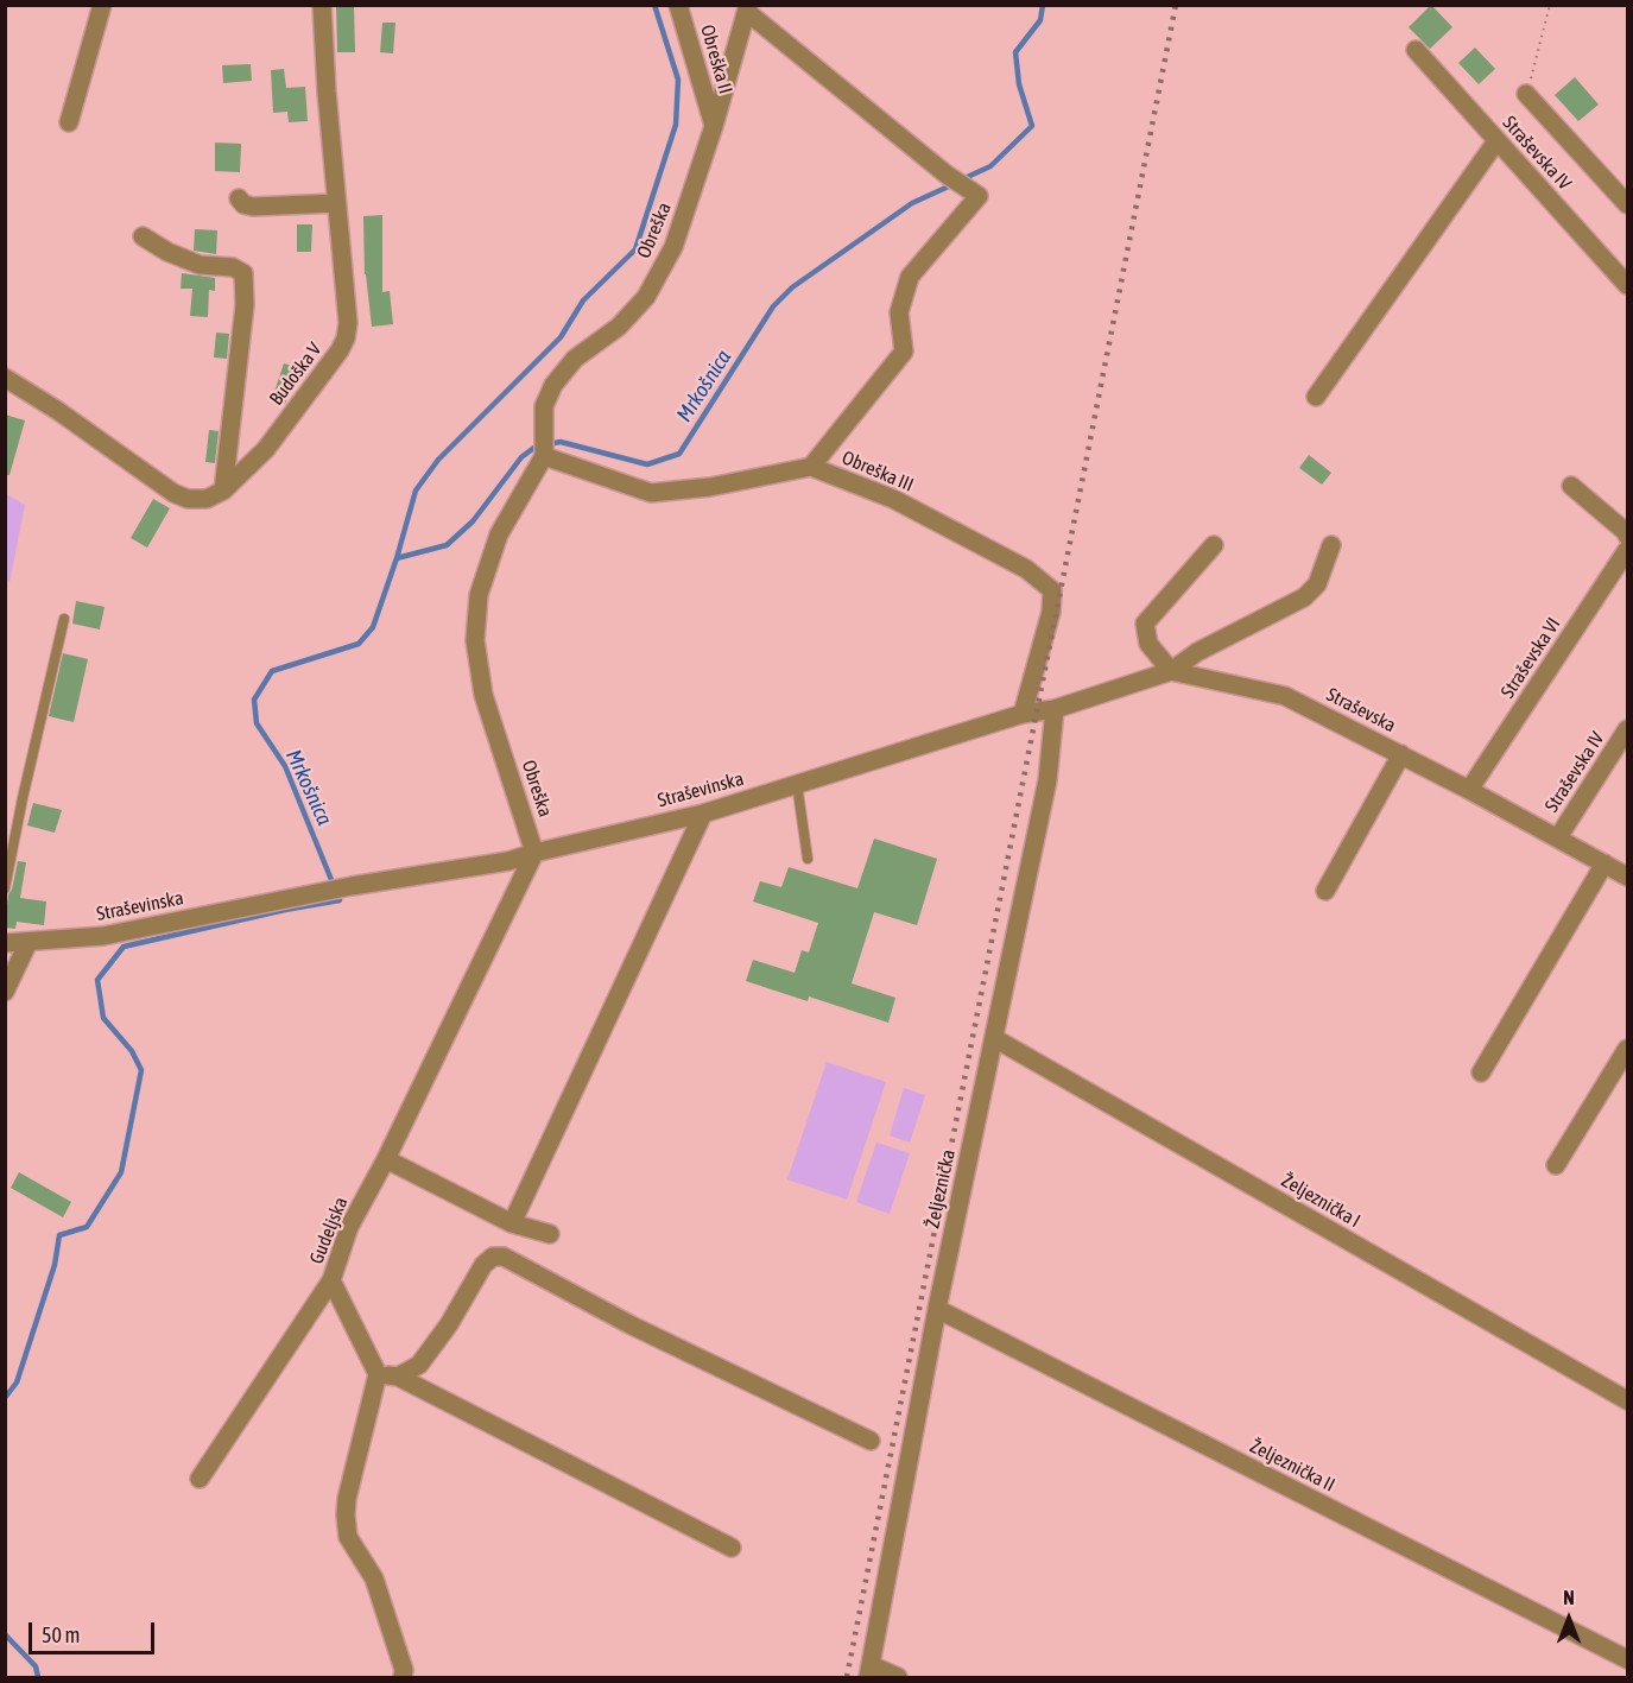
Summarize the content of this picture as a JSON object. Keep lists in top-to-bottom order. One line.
{"streets":{"street":["Obreška II","Straševska IV","Obreška","Budoška V","Obreška III","Straševska VI","Straševska","Straševinska","Željeznička","Željeznička I","Gudeljska","Željeznička II"]},"crossings":[["Obreška II","Obreška"],["Straševska IV","Straševska"],["Obreška","Obreška III"],["Obreška","Straševinska"],["Obreška","Gudeljska"],["Obreška III","Straševinska"],["Straševska VI","Straševska"],["Straševinska","Željeznička"],["Straševinska","Gudeljska"],["Željeznička","Željeznička I"],["Željeznička","Željeznička II"]],"water":["Mrkošnica"],"scale_bar":"50 m","north":"top"}
